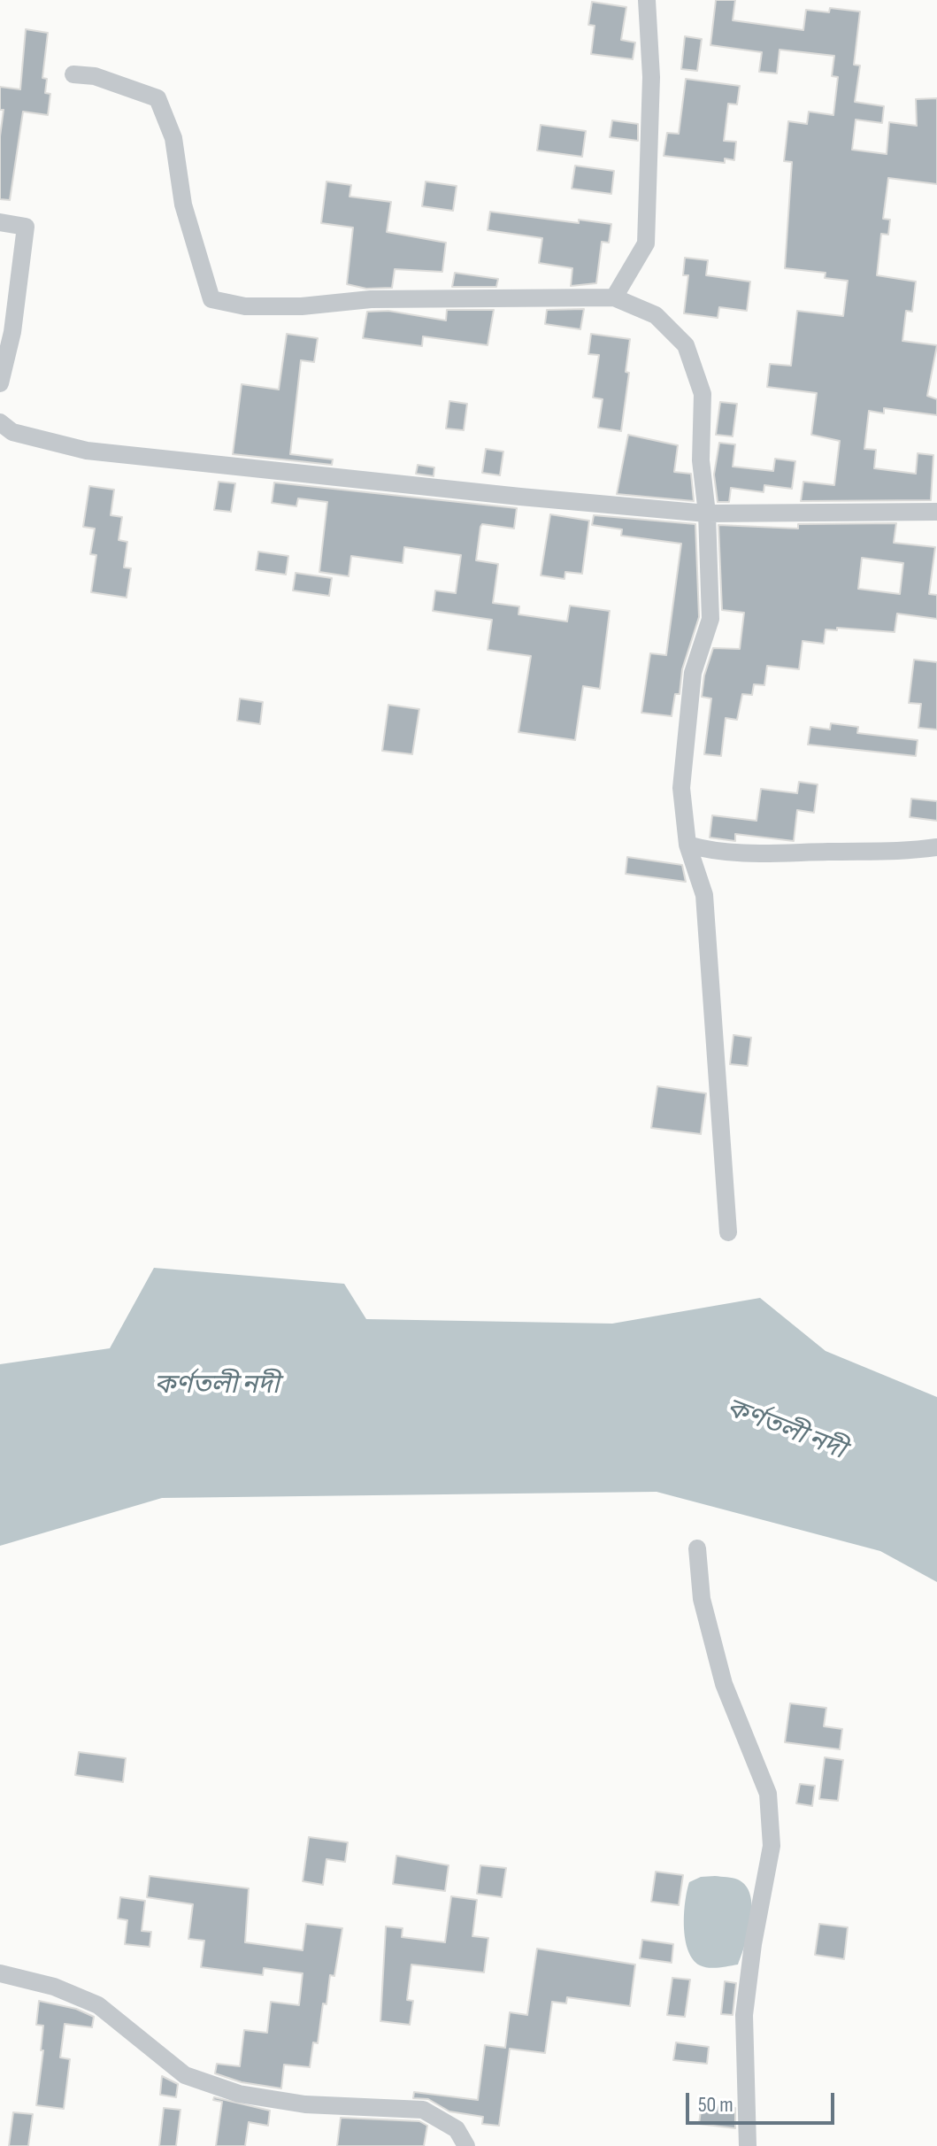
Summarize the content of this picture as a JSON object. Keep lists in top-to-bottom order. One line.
{"water":["কর্ণতলী নদী"],"scale_bar":"50 m"}
